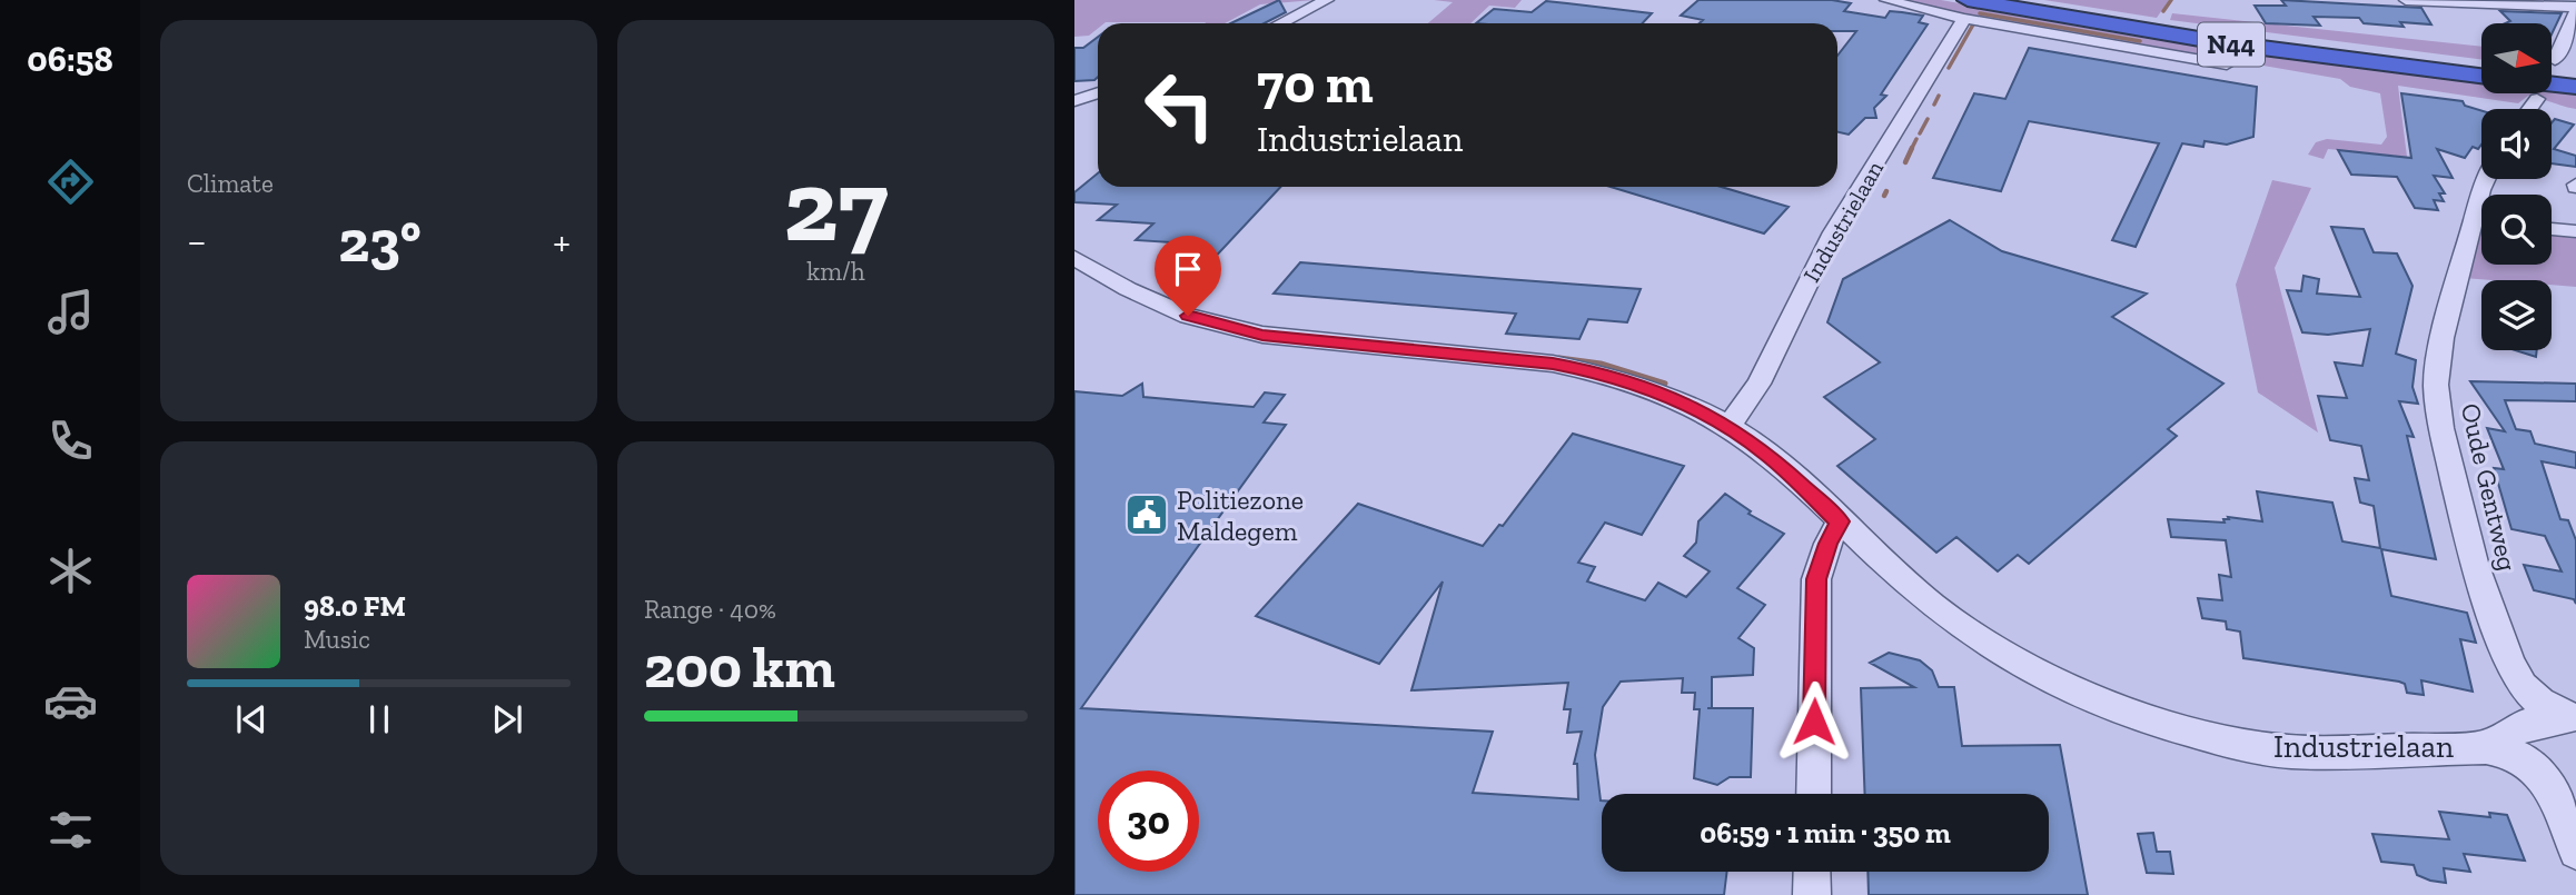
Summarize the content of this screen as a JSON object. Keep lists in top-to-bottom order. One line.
{"streets":{"highway":["N44"],"street":["Industrielaan","Oude Gentweg"]},"crossings":[["N44","Industrielaan"]],"places":{"public building":["Politiezone Maldegem"]},"north":"right","page":{"tabs":"06:58","tile":["Climate",["27","km/h"],["Range · 40%","200 km"]],"turn":["70 m","Industrielaan"],"heat":["−","23°","+"],"song":["98.0 FM","Music"],"limit":"30","trip":"06:59 · 1 min · 350 m"}}
